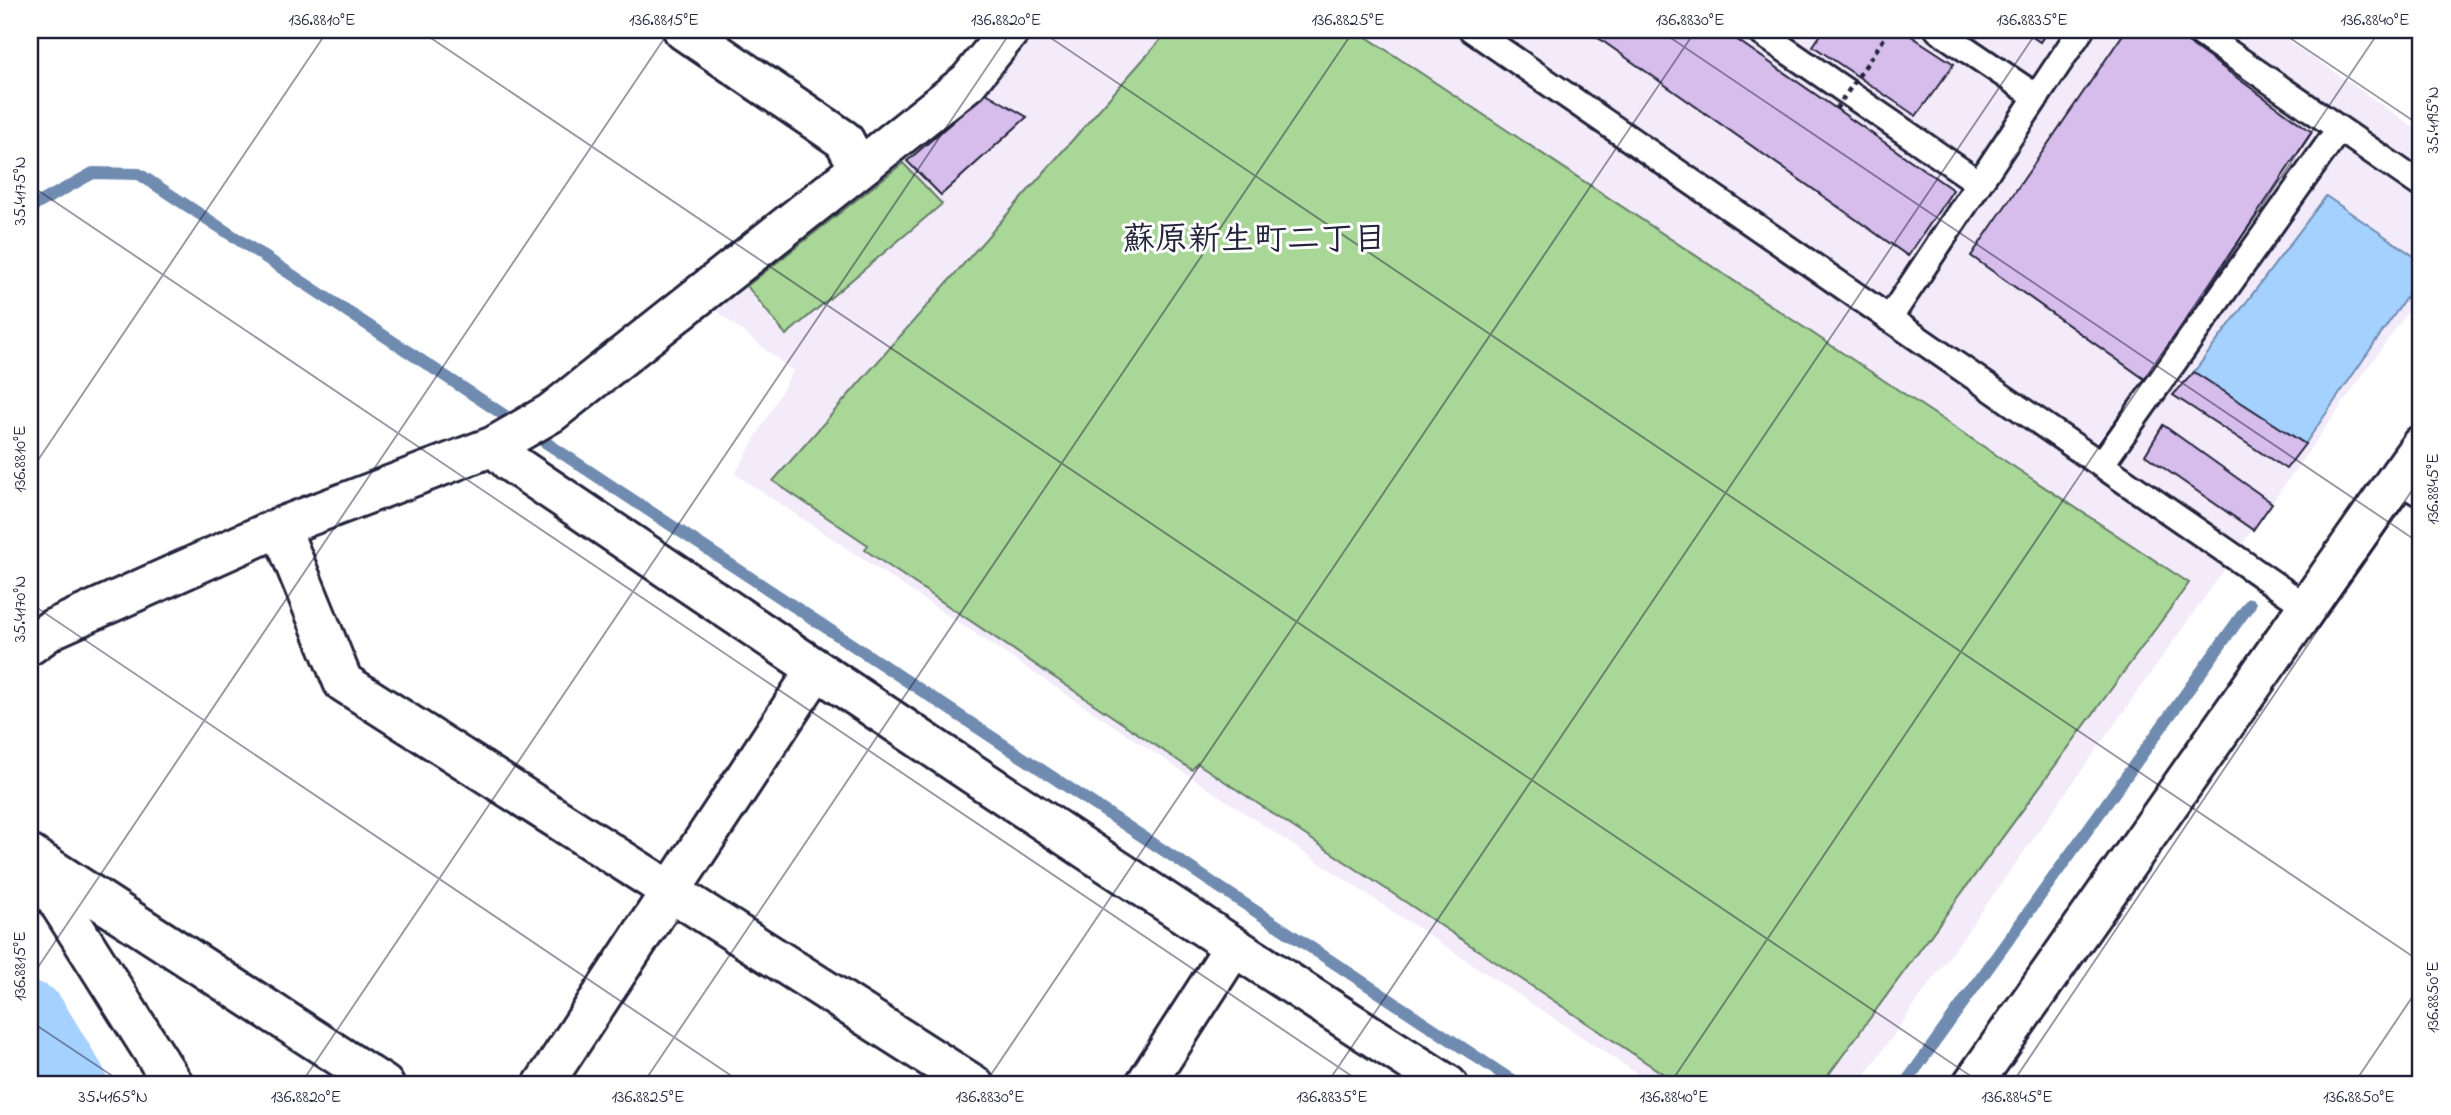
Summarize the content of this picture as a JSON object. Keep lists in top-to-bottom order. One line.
{"districts":["蘇原新生町二丁目"],"coordinates":["136.8810°E","136.8815°E","136.8820°E","136.8825°E","136.8830°E","136.8835°E","136.8840°E","35.4195°N","35.4175°N","136.8845°E","35.4170°N","136.8850°E","35.4165°N"]}
